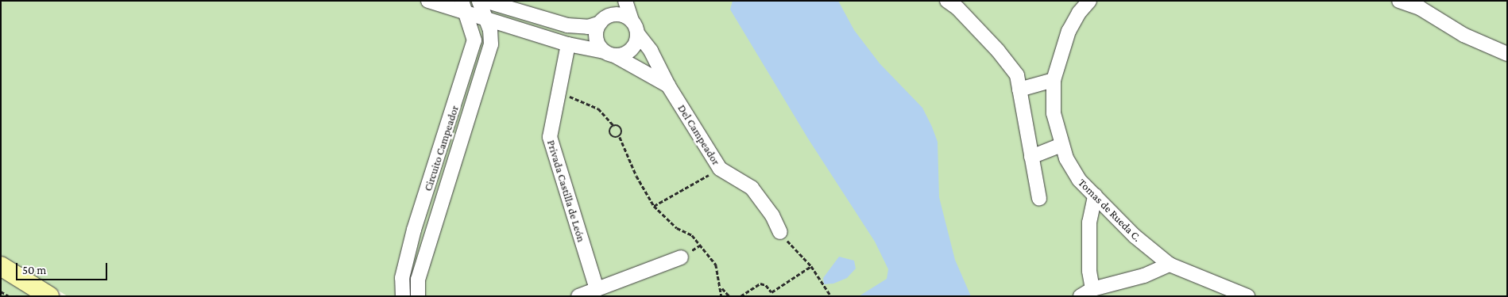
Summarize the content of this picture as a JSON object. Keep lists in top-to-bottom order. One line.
{"streets":{"street":["Del Campeador","Circuito Campeador","Privada Castilla de León","Tomas de Rueda C."]},"crossings":[["Del Campeador","Circuito Campeador"],["Del Campeador","Privada Castilla de León"]],"scale_bar":"50 m"}
